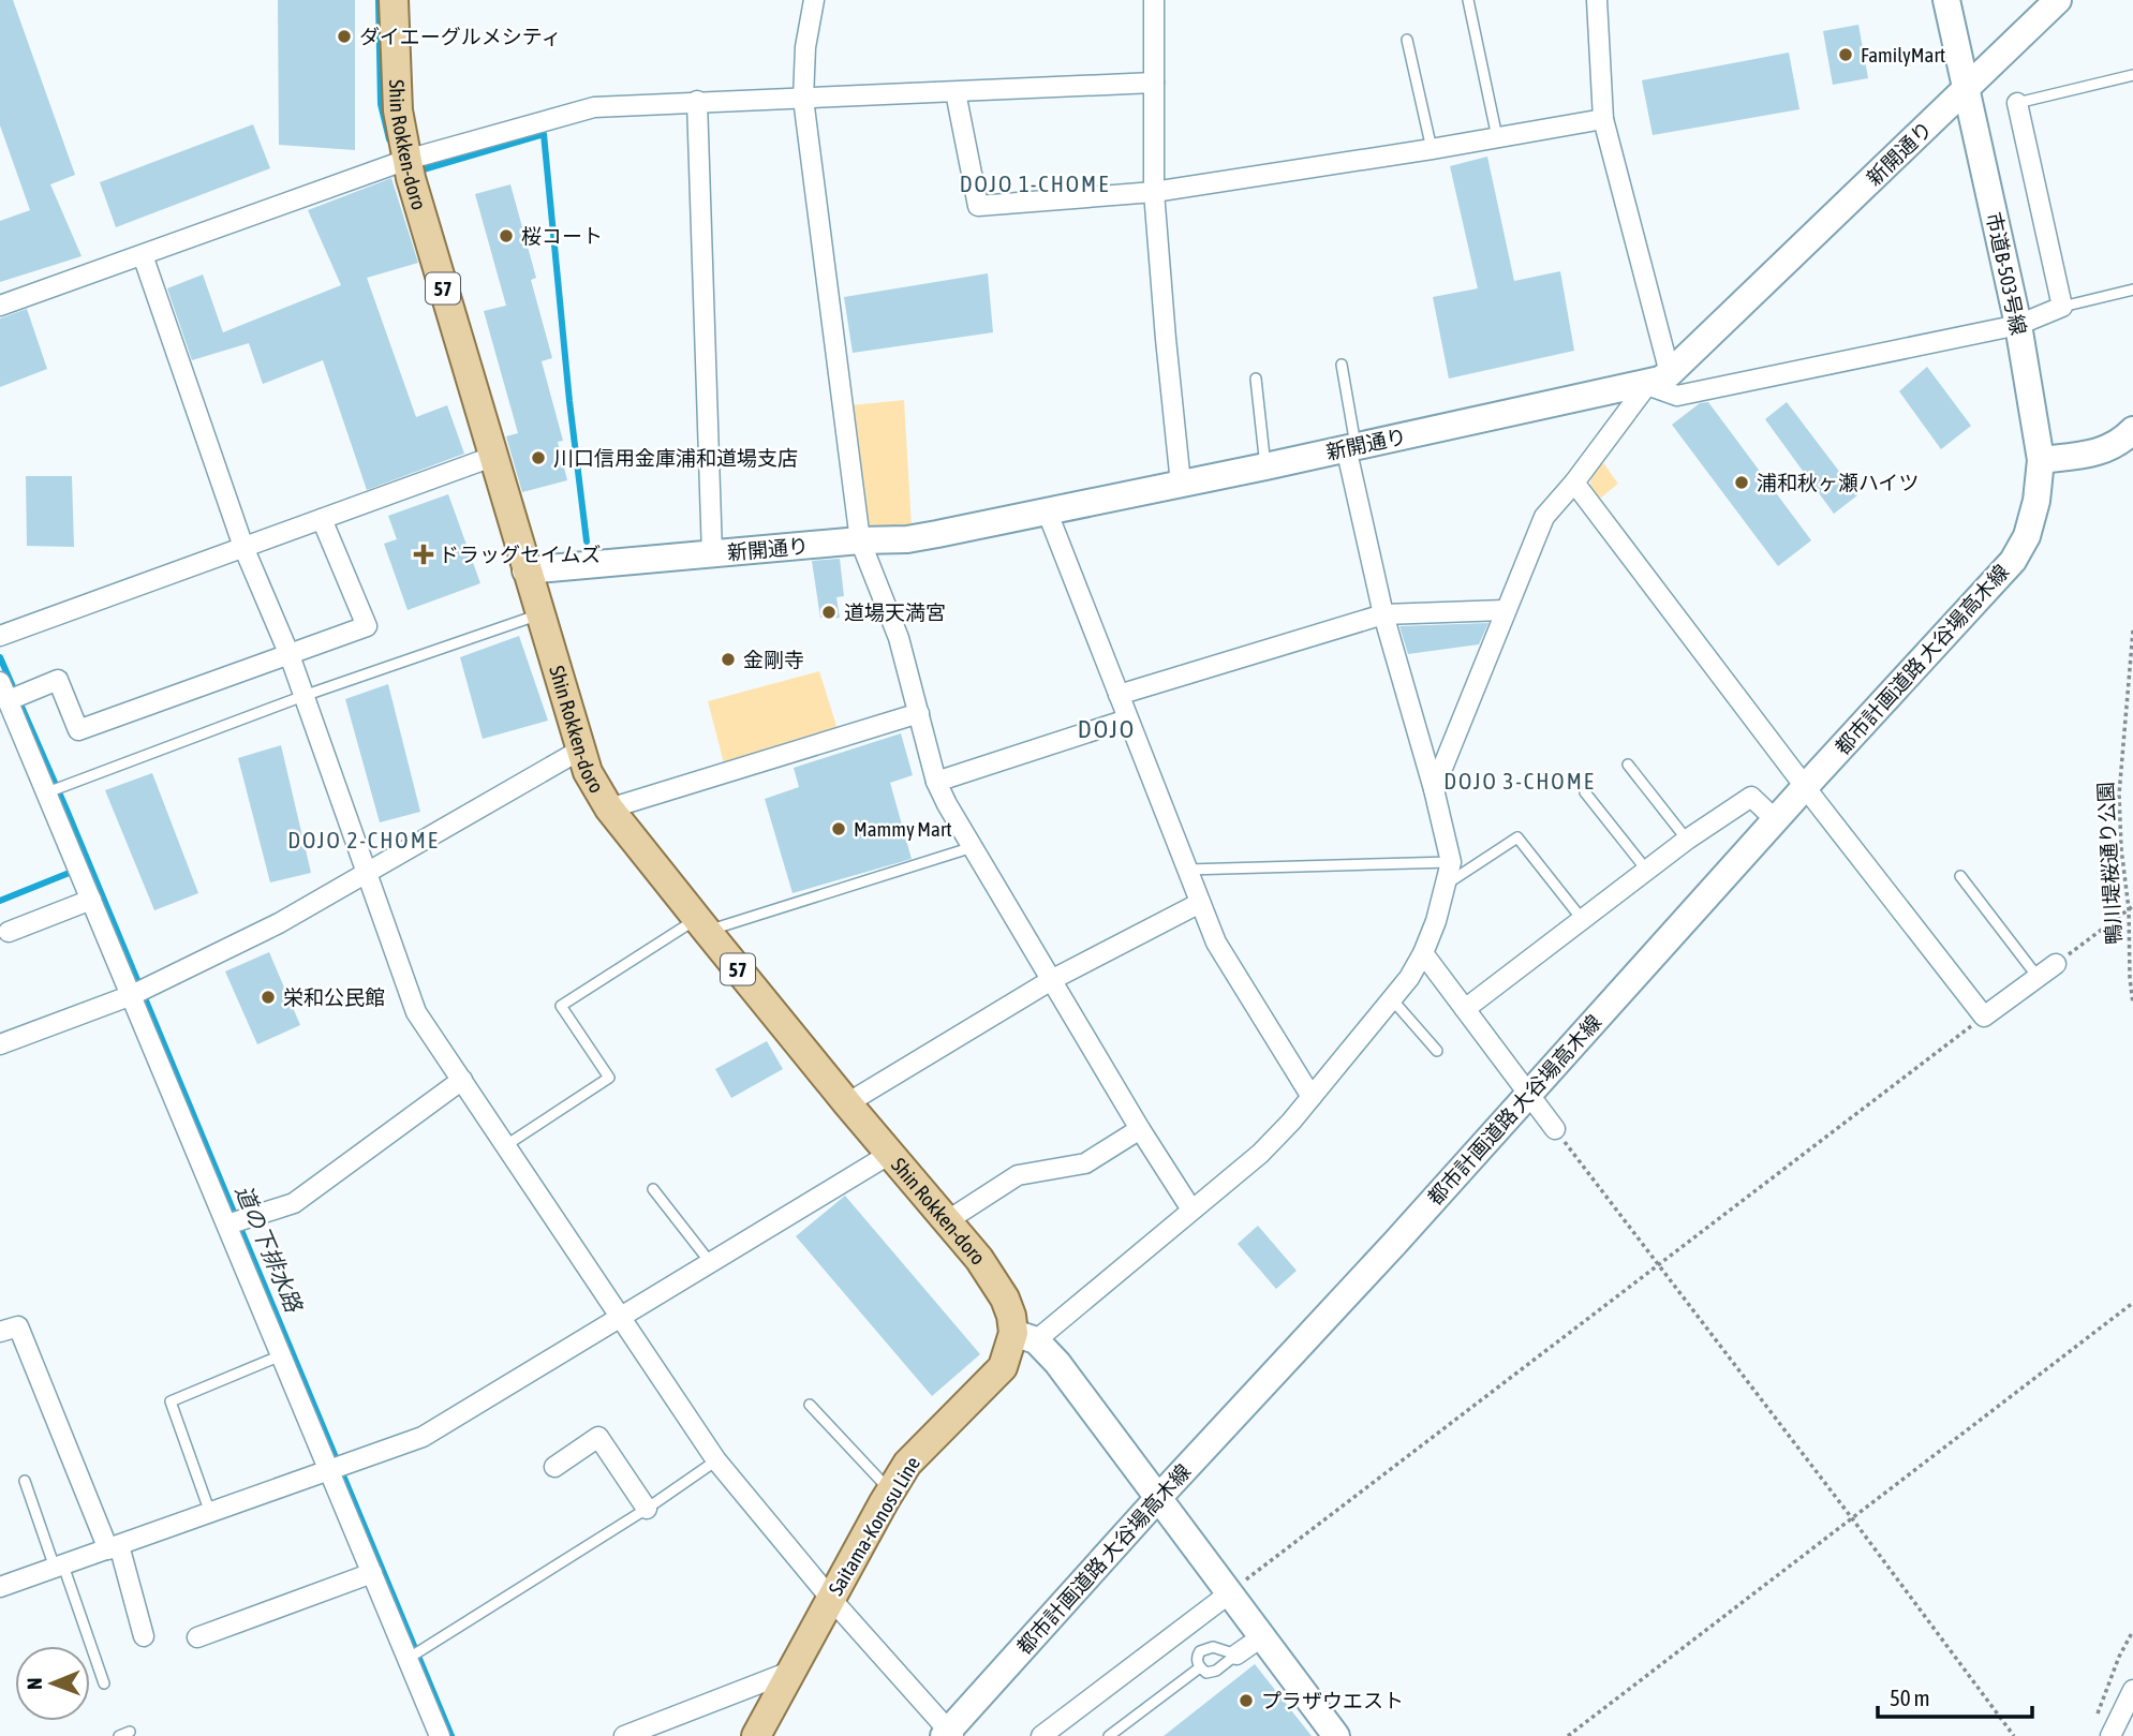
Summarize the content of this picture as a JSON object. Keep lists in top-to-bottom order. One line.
{"streets":{"main road":["Shin Rokken-doro","57","Saitama-Konosu Line"],"street":["新開通り","市道B-503号線","都市計画道路 大谷場高木線"],"path":["鴨川堤桜通り公園"]},"crossings":[["Shin Rokken-doro","新開通り"],["Shin Rokken-doro","Saitama-Konosu Line"],["新開通り","市道B-503号線"],["市道B-503号線","都市計画道路 大谷場高木線"]],"districts":["DOJO 1-CHOME","DOJO","DOJO 3-CHOME","DOJO 2-CHOME"],"water":["道の下排水路"],"places":{"other":["ダイエーグルメシティ","FamilyMart","桜コート","川口信用金庫浦和道場支店","浦和秋ヶ瀬ハイツ","道場天満宮","金剛寺","Mammy Mart","栄和公民館","プラザウエスト"],"health":["ドラッグセイムズ"]},"scale_bar":"50 m","north":"left"}
